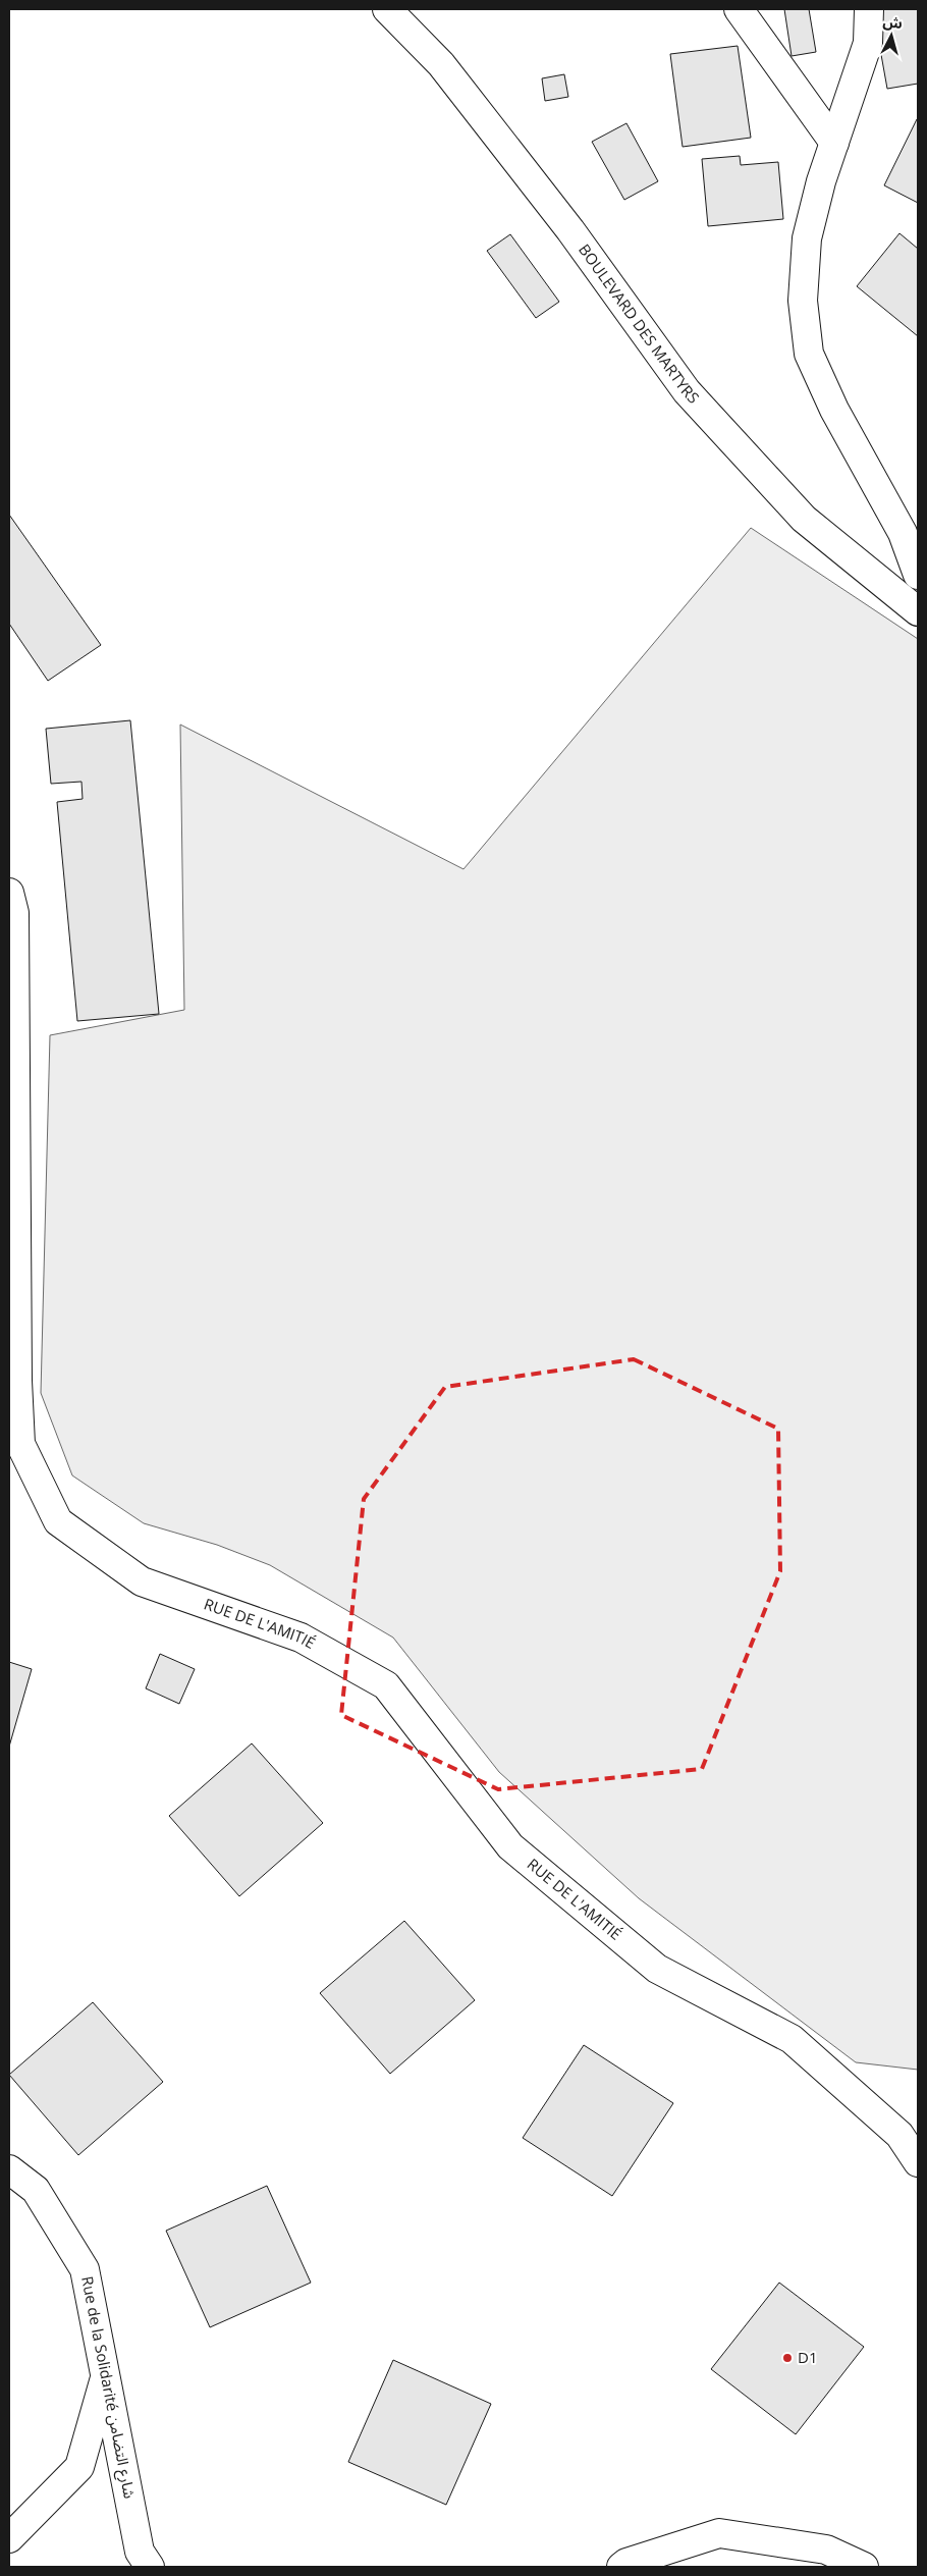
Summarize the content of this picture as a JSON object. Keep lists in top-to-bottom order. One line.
{"streets":{"street":["BOULEVARD DES MARTYRS","RUE DE L'AMITIÉ","Rue de la Solidarité شارع التضامن"]},"places":["D1"],"north":"top"}
